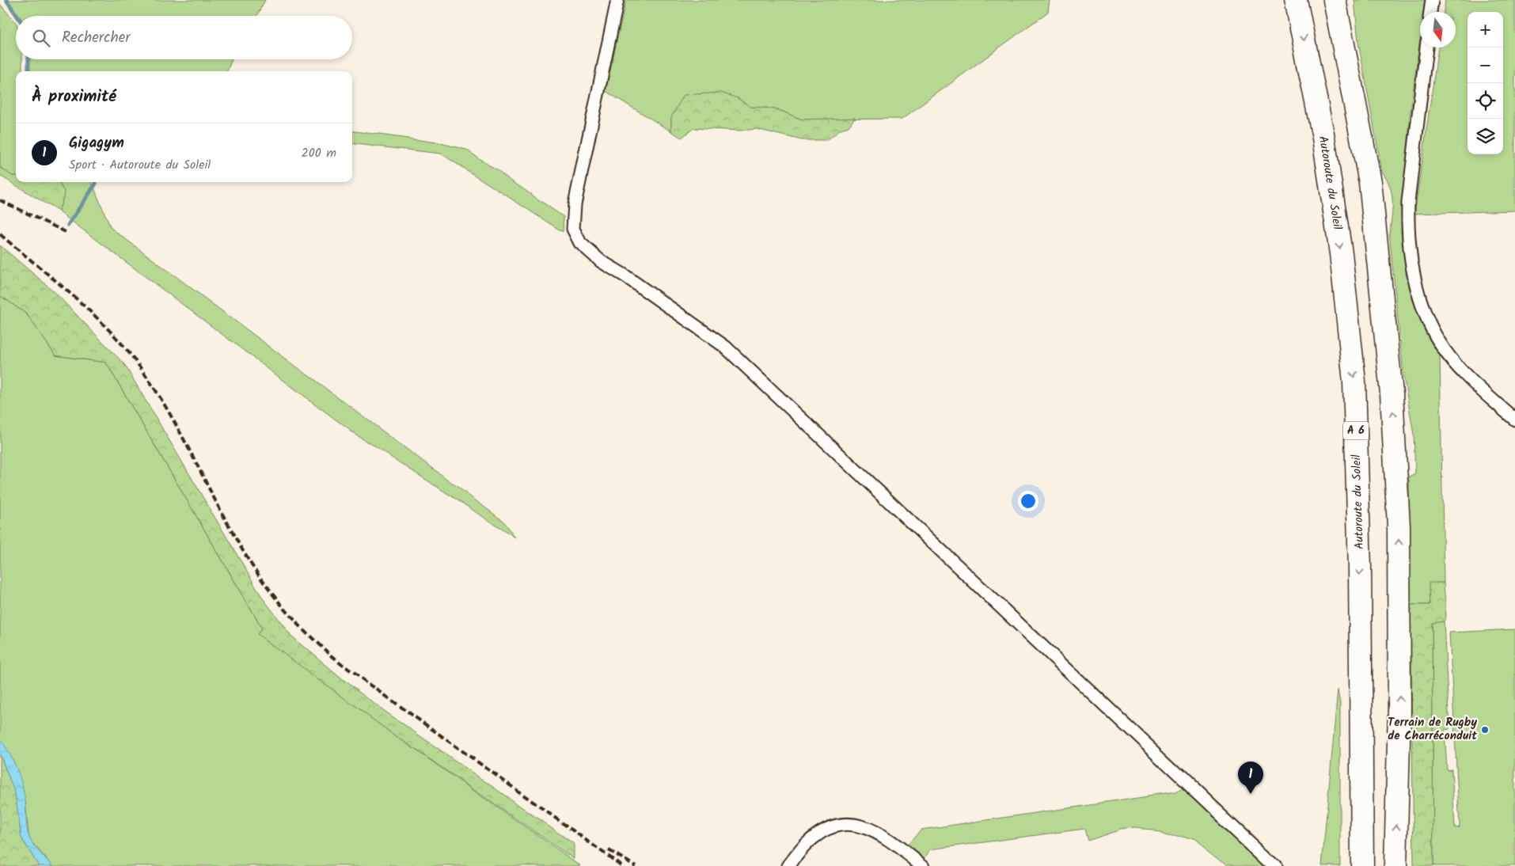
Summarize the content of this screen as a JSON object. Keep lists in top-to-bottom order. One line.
{"streets":{"highway":["Autoroute du Soleil","A 6"]},"places":["Terrain de Rugby de Charréconduit"],"north":"bottom","page":{"map_buttons":["+","−"],"search":"Rechercher","heading":"À proximité","list":[{"mark":"1","name":"Gigagym","note":"Sport · Autoroute du Soleil","value":"200 m"}],"pins":"1"}}
